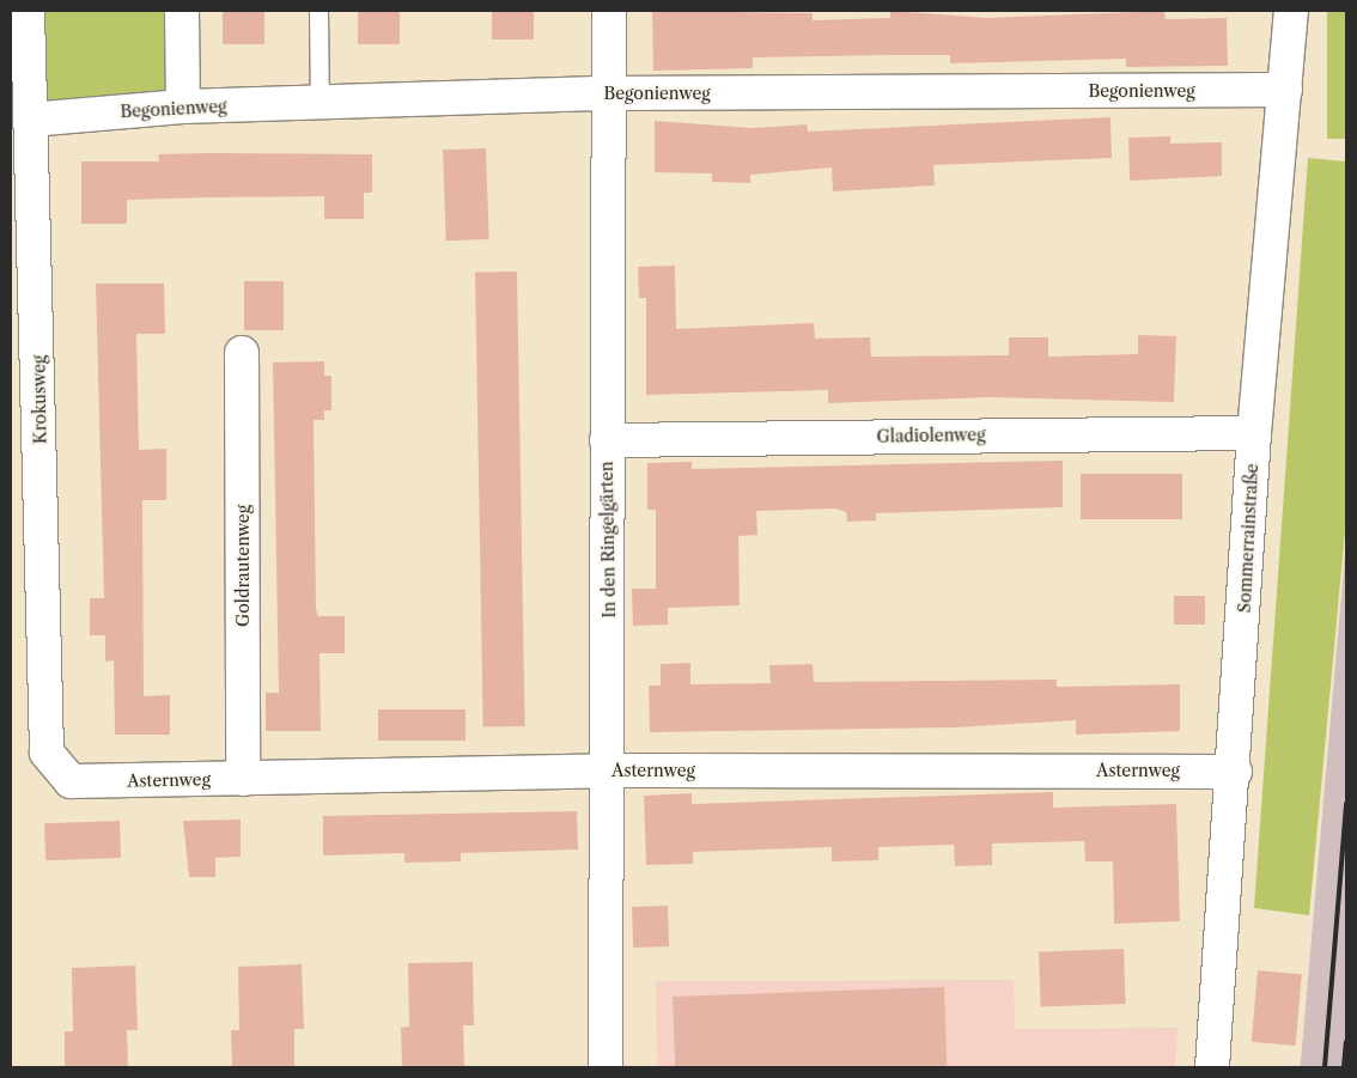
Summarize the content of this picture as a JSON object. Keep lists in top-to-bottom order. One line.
{"streets":{"street":["Begonienweg","Krokusweg","Gladiolenweg","Sommerrainstraße","In den Ringelgärten","Goldrautenweg","Asternweg"]},"crossings":[["Begonienweg","Krokusweg"],["Begonienweg","Sommerrainstraße"],["Begonienweg","In den Ringelgärten"],["Krokusweg","Asternweg"],["Gladiolenweg","Sommerrainstraße"],["Gladiolenweg","In den Ringelgärten"],["Sommerrainstraße","Asternweg"],["In den Ringelgärten","Asternweg"],["Goldrautenweg","Asternweg"]]}
